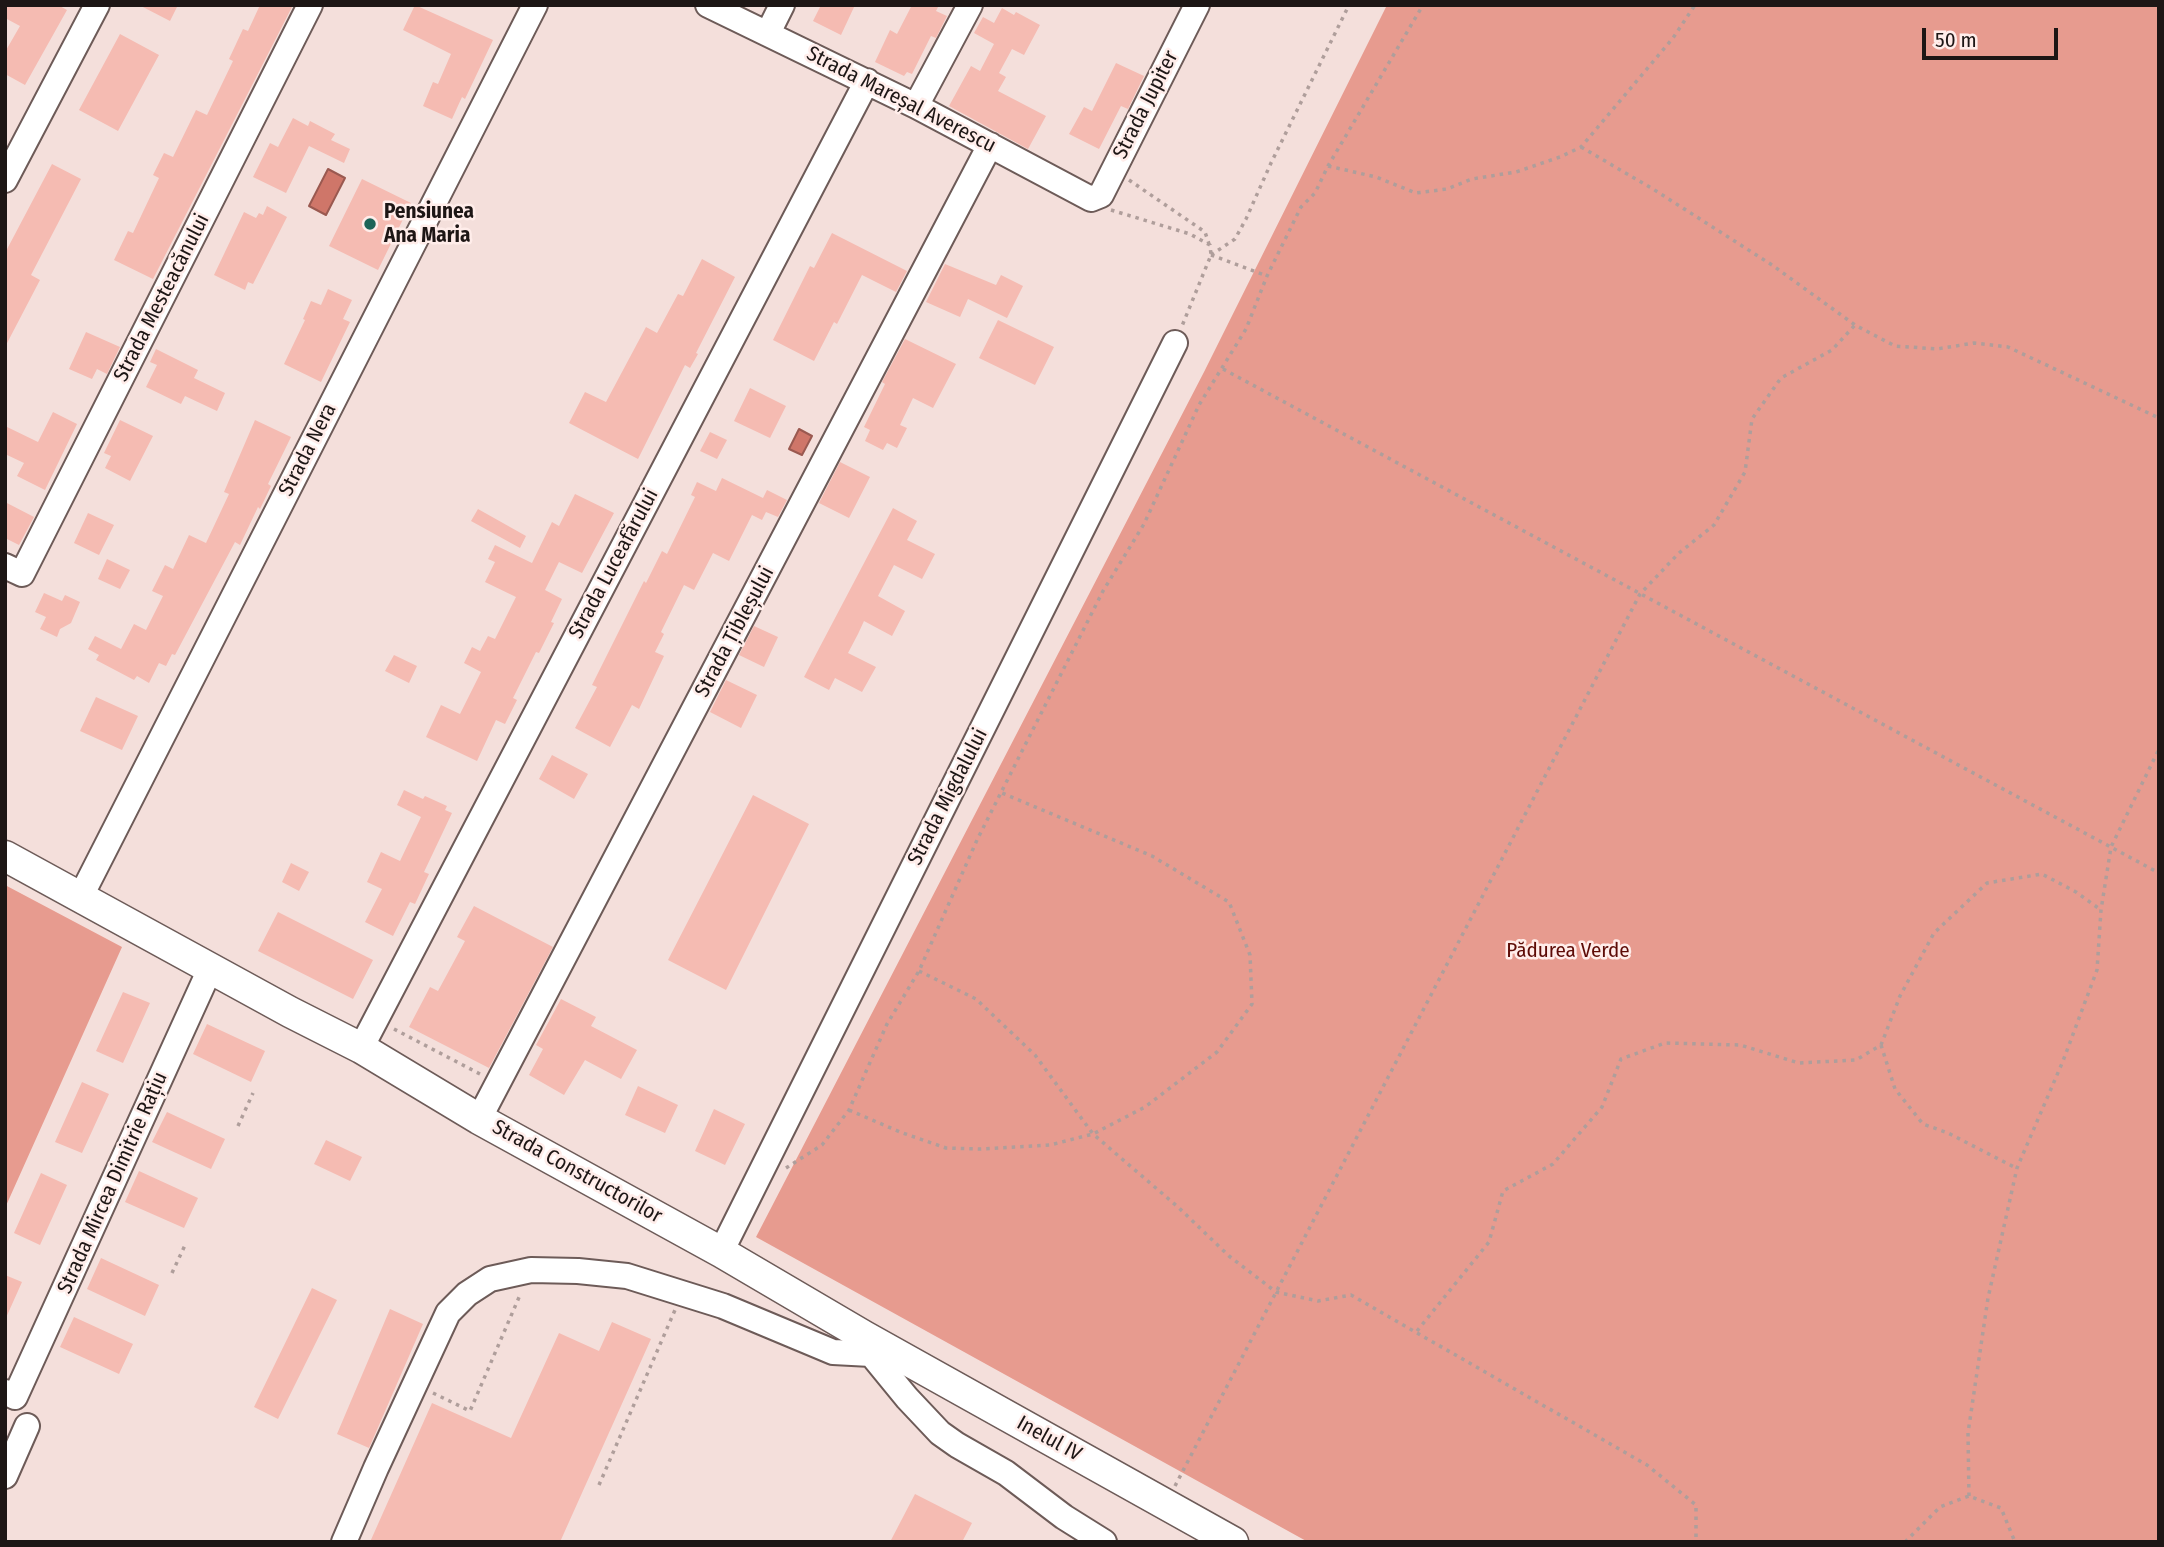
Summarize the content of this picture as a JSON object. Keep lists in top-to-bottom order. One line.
{"streets":{"main road":["Strada Constructorilor","Inelul IV"],"street":["Strada Mareșal Averescu","Strada Jupiter","Strada Mesteacănului","Strada Nera","Strada Luceafărului","Strada Țibleșului","Strada Migdalului","Strada Mircea Dimitrie Rațiu"]},"crossings":[["Strada Mareșal Averescu","Strada Jupiter"],["Strada Mareșal Averescu","Strada Luceafărului"],["Strada Mareșal Averescu","Strada Țibleșului"],["Strada Nera","Strada Constructorilor"],["Strada Luceafărului","Strada Constructorilor"],["Strada Țibleșului","Strada Constructorilor"],["Strada Migdalului","Strada Constructorilor"],["Strada Constructorilor","Strada Mircea Dimitrie Rațiu"],["Strada Constructorilor","Inelul IV"]],"parks":["Pădurea Verde"],"places":["Pensiunea Ana Maria"],"scale_bar":"50 m"}
